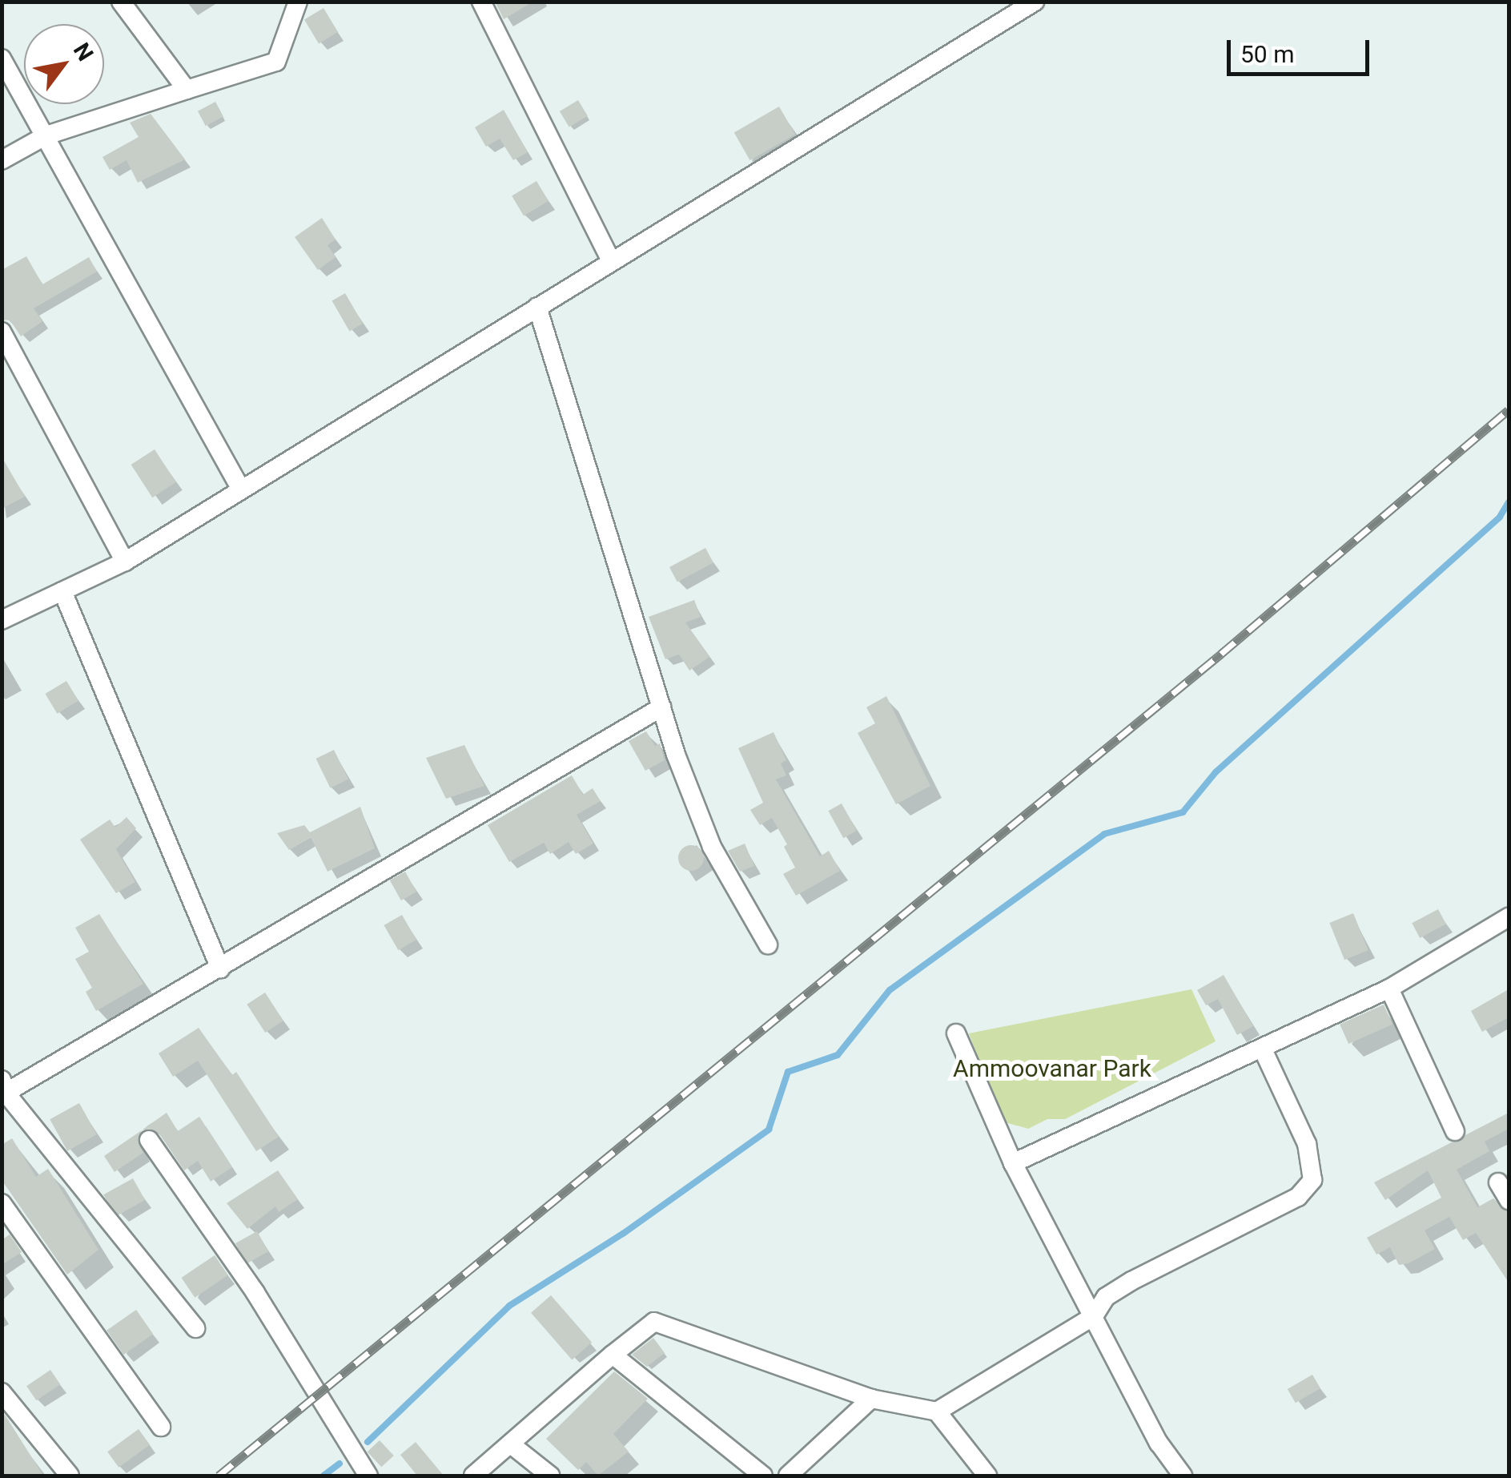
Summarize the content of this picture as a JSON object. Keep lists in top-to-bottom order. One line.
{"parks":["Ammoovanar Park"],"scale_bar":"50 m","north":"top right"}
